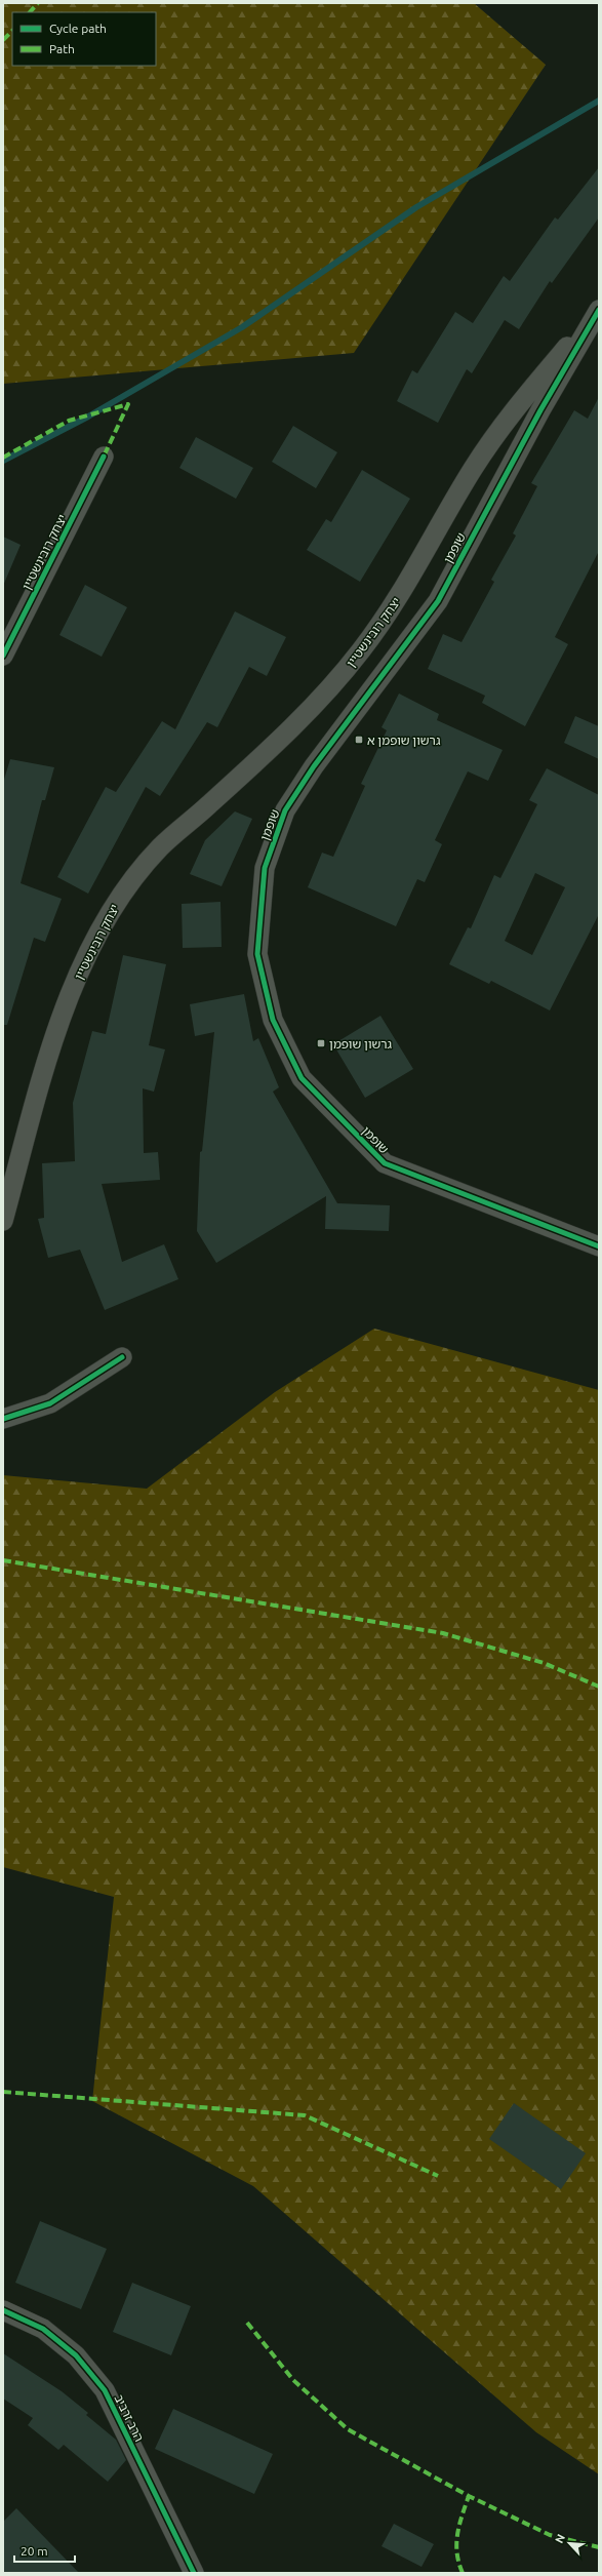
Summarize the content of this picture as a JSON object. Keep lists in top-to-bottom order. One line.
{"streets":{"street":["שופמן","יצחק רובינשטיין","הרב זרביב"]},"crossings":[["שופמן","יצחק רובינשטיין"]],"places":{"transit":["גרשון שופמן א","גרשון שופמן"]},"legend":["Cycle path","Path"],"scale_bar":"20 m","north":"top left"}
